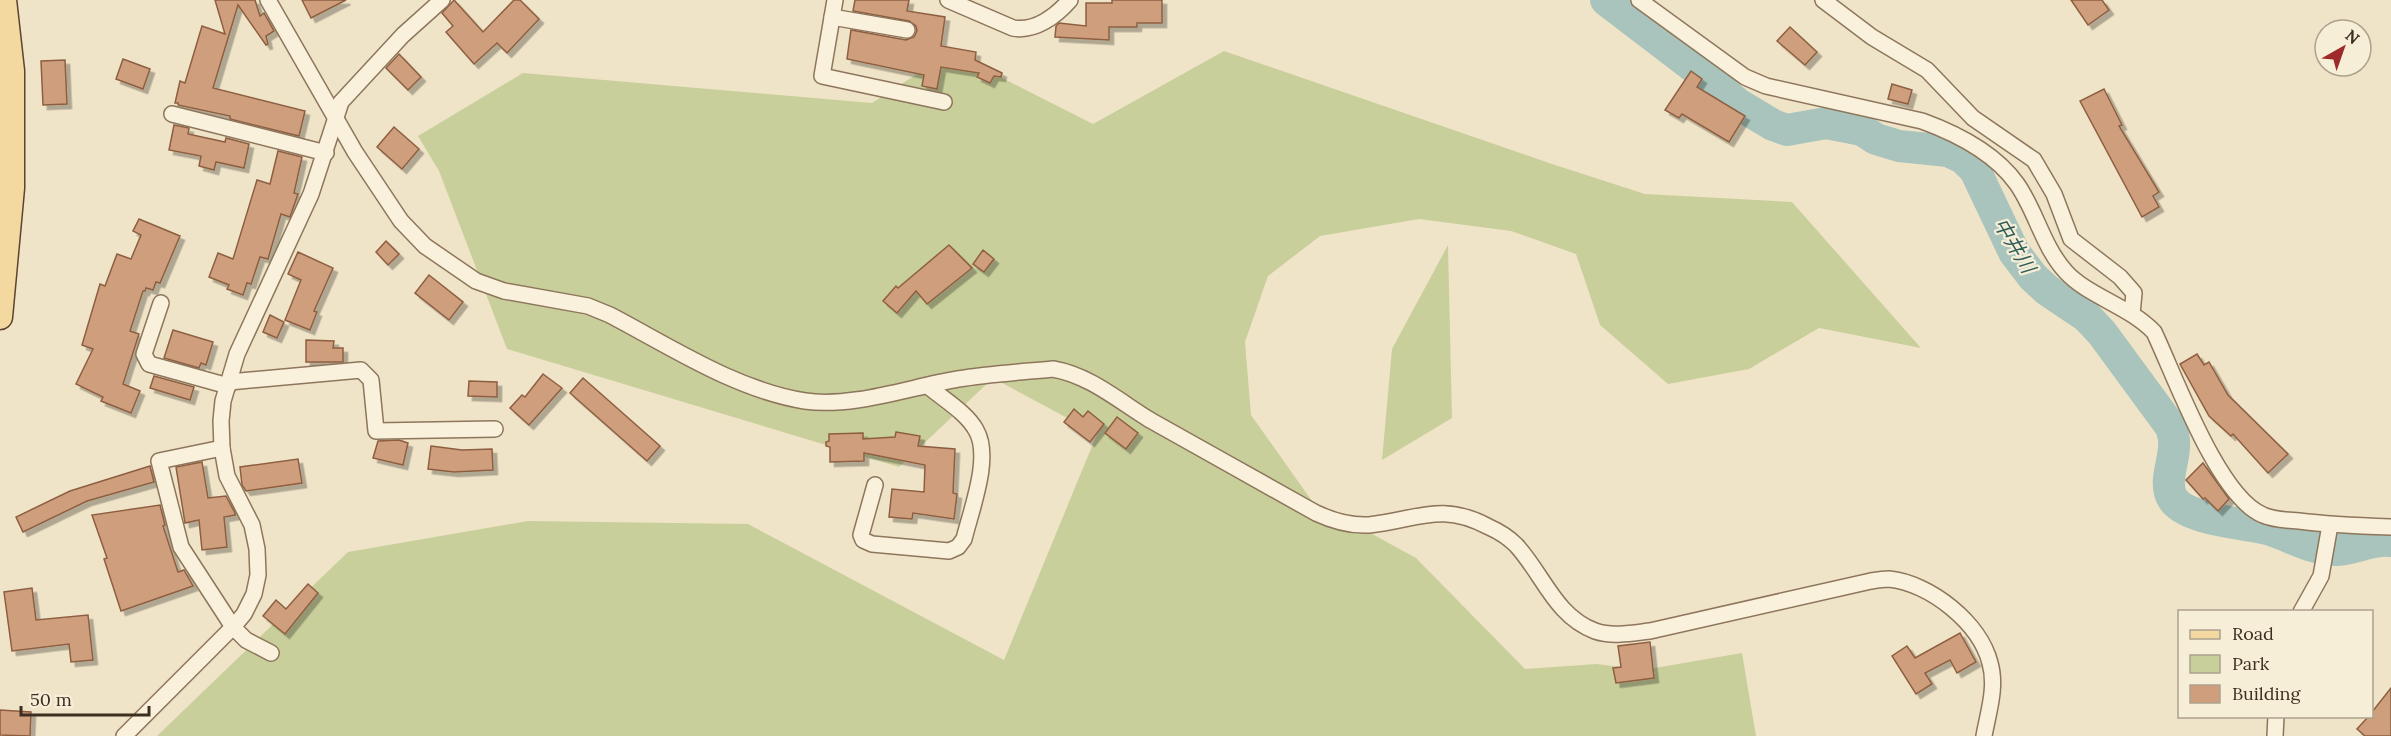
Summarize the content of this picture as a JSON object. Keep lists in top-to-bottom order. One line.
{"water":["中井川"],"legend":["Road","Park","Building"],"scale_bar":"50 m","north":"top right"}
